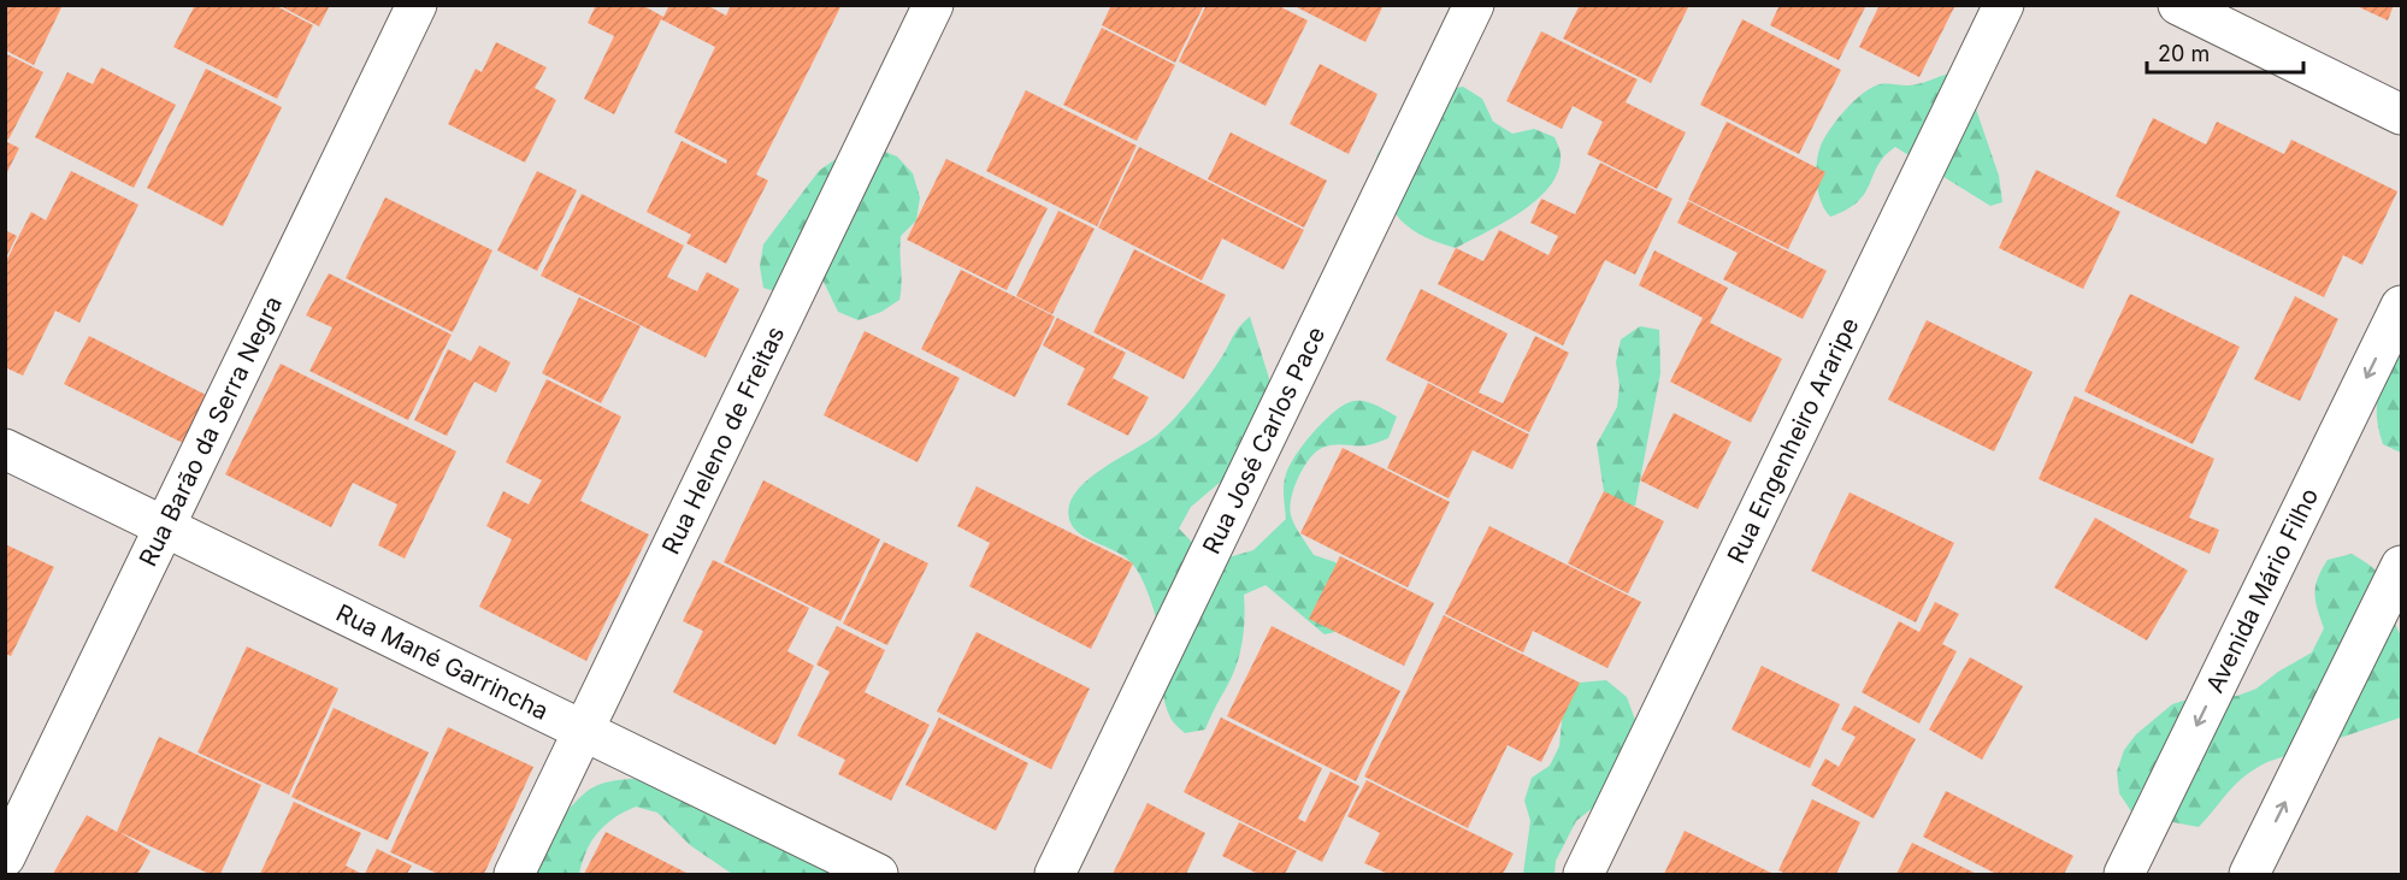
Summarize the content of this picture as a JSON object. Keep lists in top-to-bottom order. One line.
{"streets":{"street":["Rua Barão da Serra Negra","Rua Heleno de Freitas","Rua José Carlos Pace","Rua Engenheiro Araripe","Avenida Mário Filho","Rua Mané Garrincha"]},"crossings":[["Rua Barão da Serra Negra","Rua Mané Garrincha"],["Rua Heleno de Freitas","Rua Mané Garrincha"]],"scale_bar":"20 m"}
